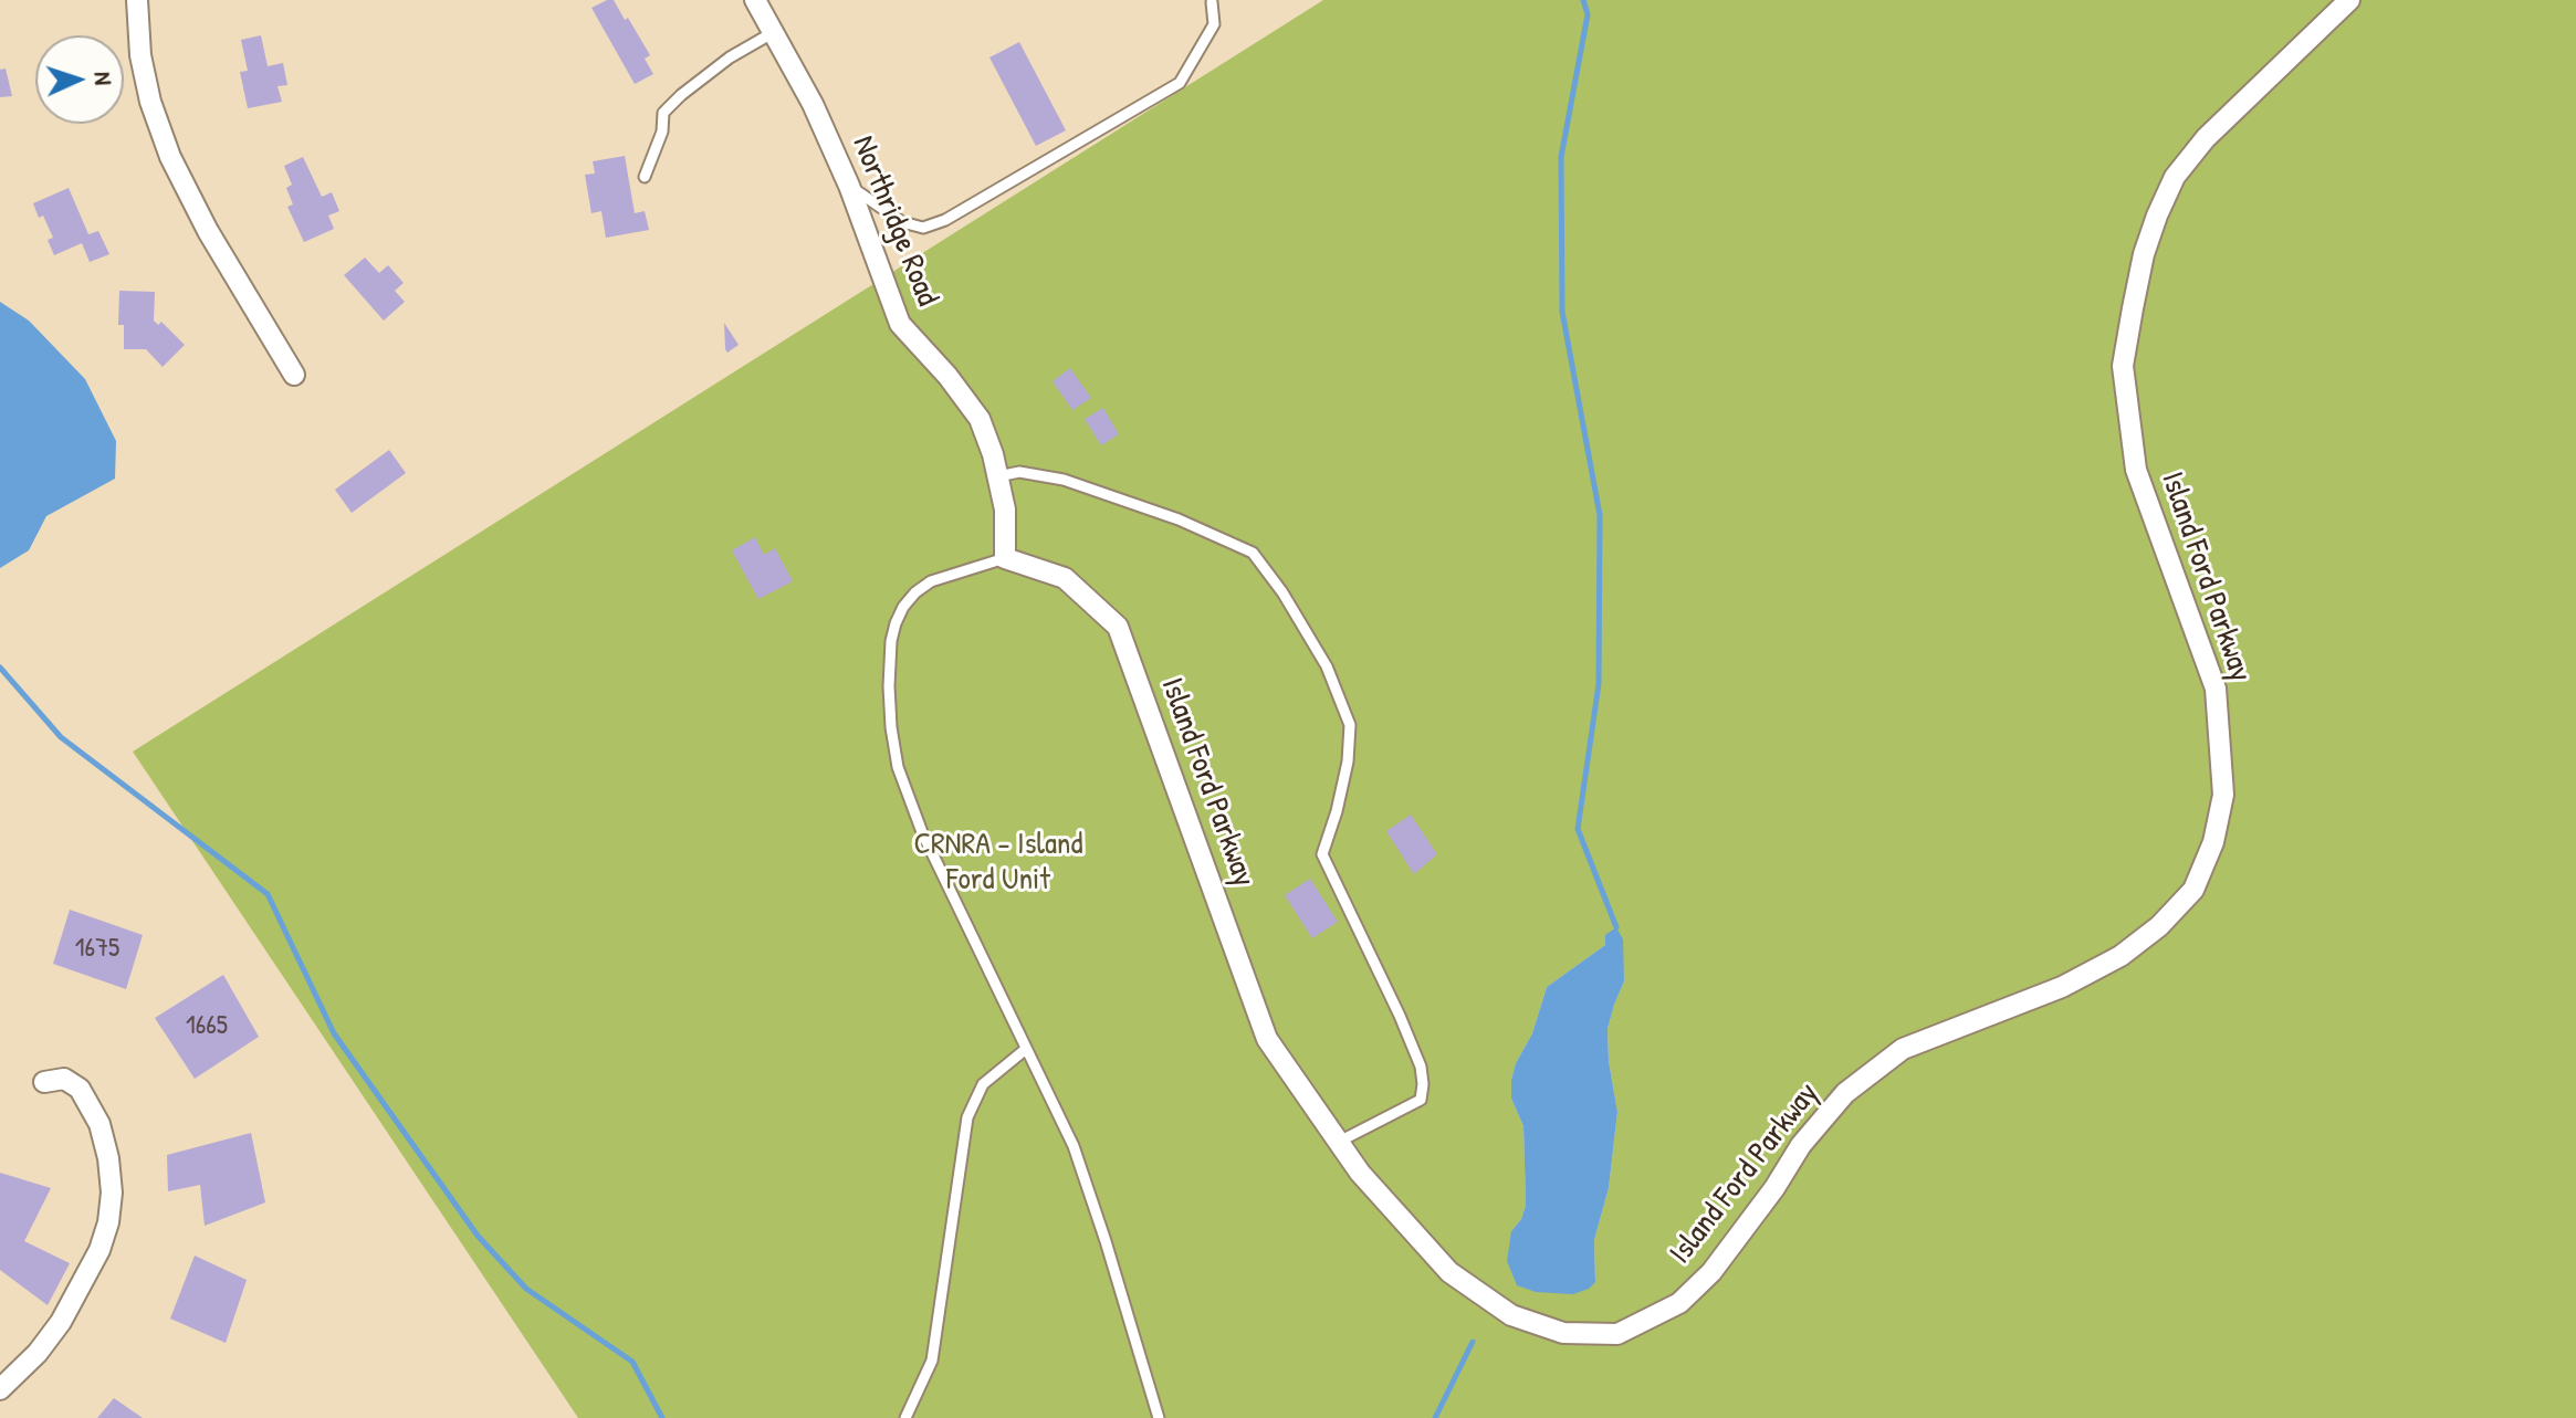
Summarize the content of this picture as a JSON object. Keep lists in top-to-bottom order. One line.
{"streets":{"street":["Northridge Road","Island Ford Parkway"]},"crossings":[["Northridge Road","Island Ford Parkway"]],"parks":["CRNRA - Island Ford Unit"],"house_numbers":["1675","1665"],"north":"right"}
